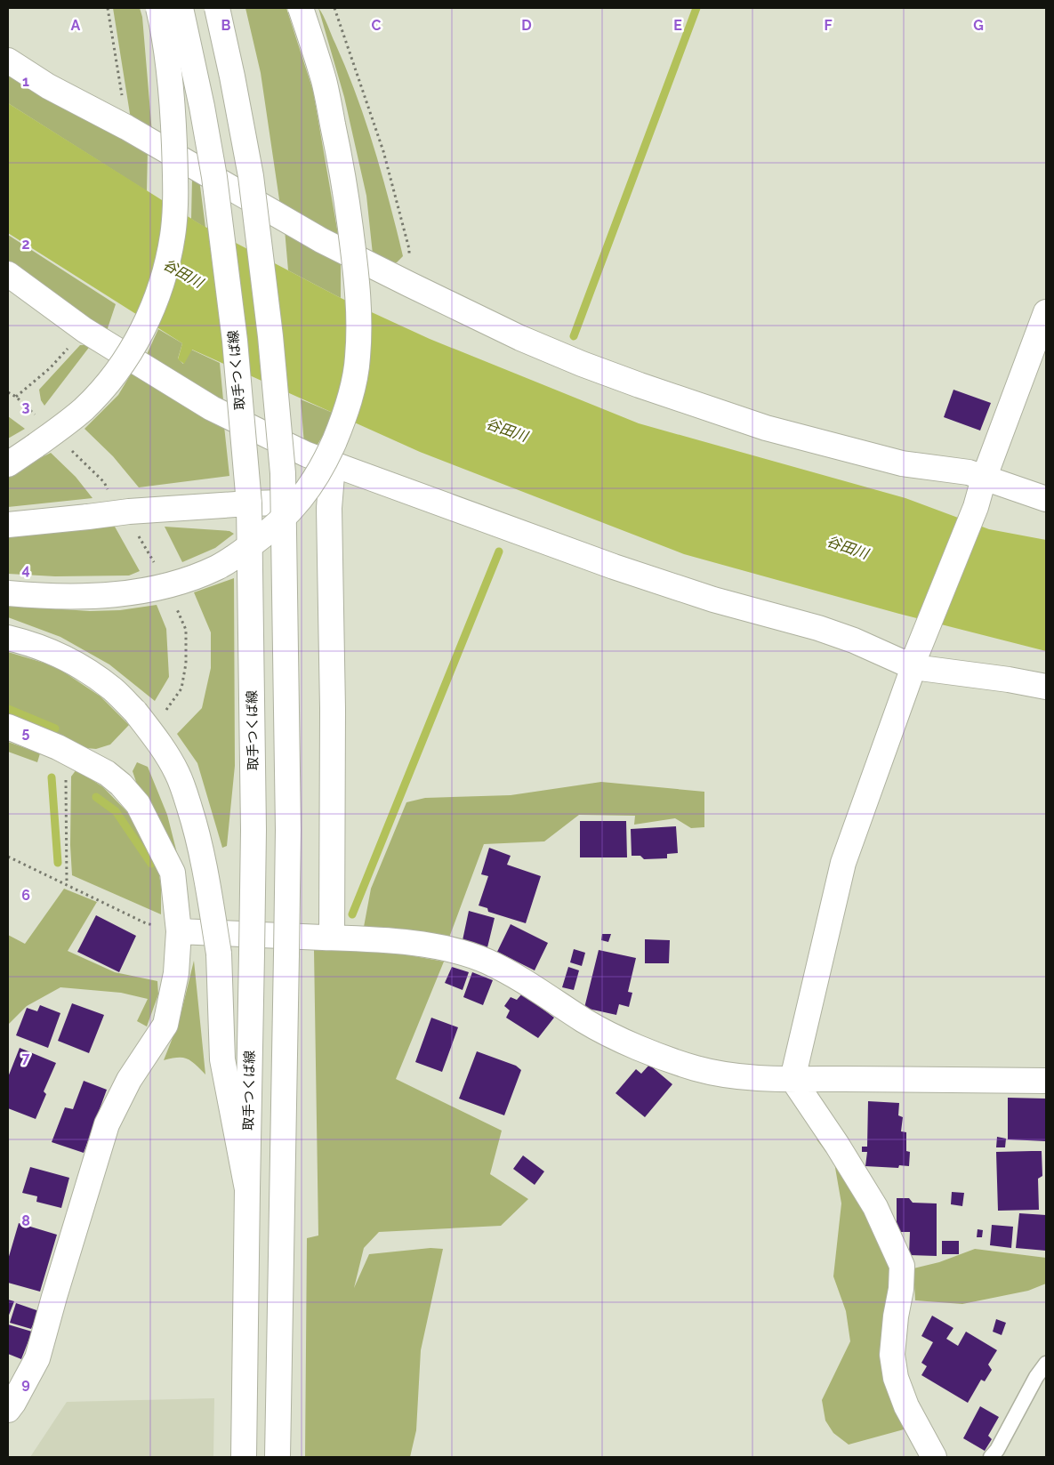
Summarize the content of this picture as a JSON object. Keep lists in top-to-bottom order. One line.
{"streets":{"main road":["取手つくば線"]},"water":["谷田川"],"grid":{"columns":["A","B","C","D","E","F","G"],"rows":["1","2","3","4","5","6","7","8","9"]}}
